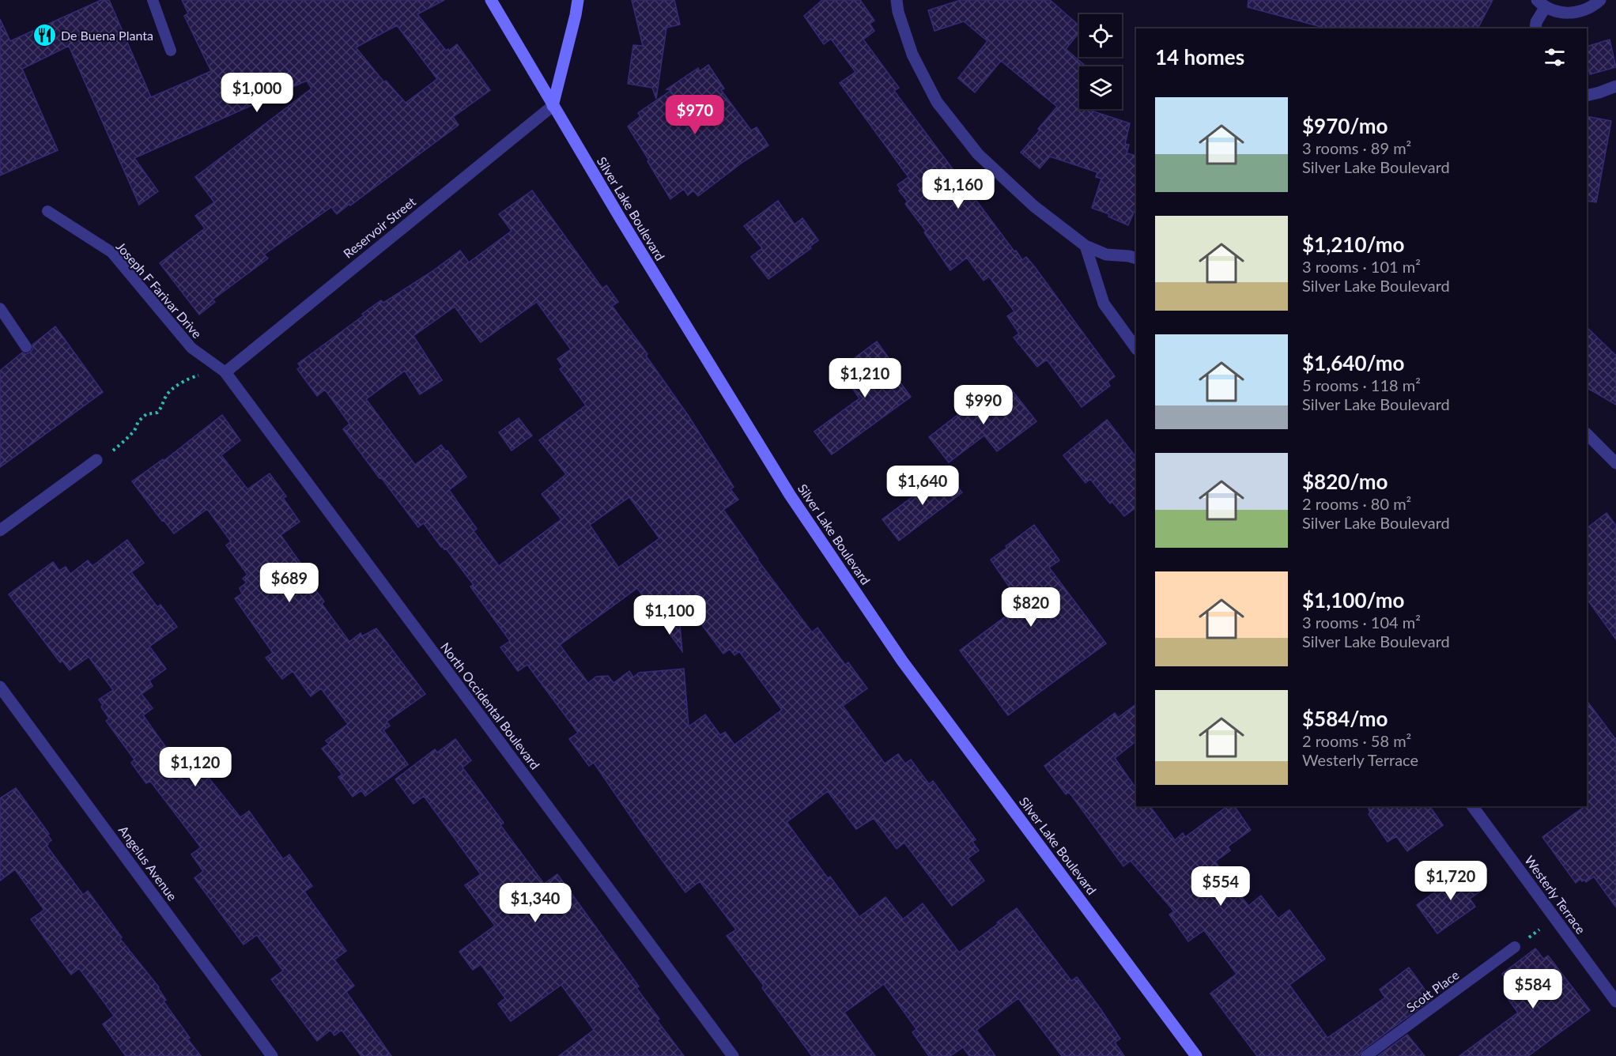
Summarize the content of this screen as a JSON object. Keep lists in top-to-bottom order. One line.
{"streets":{"main road":["Silver Lake Boulevard"],"street":["Reservoir Street","North Occidental Boulevard","Angelus Avenue","Westerly Terrace"],"lane":["Joseph F Farivar Drive","Scott Place"]},"crossings":[["Silver Lake Boulevard","Reservoir Street"],["Reservoir Street","Joseph F Farivar Drive"],["Reservoir Street","North Occidental Boulevard"],["Joseph F Farivar Drive","North Occidental Boulevard"]],"places":{"restaurant":["De Buena Planta"]},"page":{"heading":"14 homes","price":["$1,000","$970","$1,160","$1,210","$990","$1,640","$689","$820","$1,100","$1,120","$1,720","$554","$1,340","$584"],"list":[{"name":"$970/mo","note":"3 rooms · 89 m² · Silver Lake Boulevard"},{"name":"$1,210/mo","note":"3 rooms · 101 m² · Silver Lake Boulevard"},{"name":"$1,640/mo","note":"5 rooms · 118 m² · Silver Lake Boulevard"},{"name":"$820/mo","note":"2 rooms · 80 m² · Silver Lake Boulevard"},{"name":"$1,100/mo","note":"3 rooms · 104 m² · Silver Lake Boulevard"},{"name":"$584/mo","note":"2 rooms · 58 m² · Westerly Terrace"}]}}
